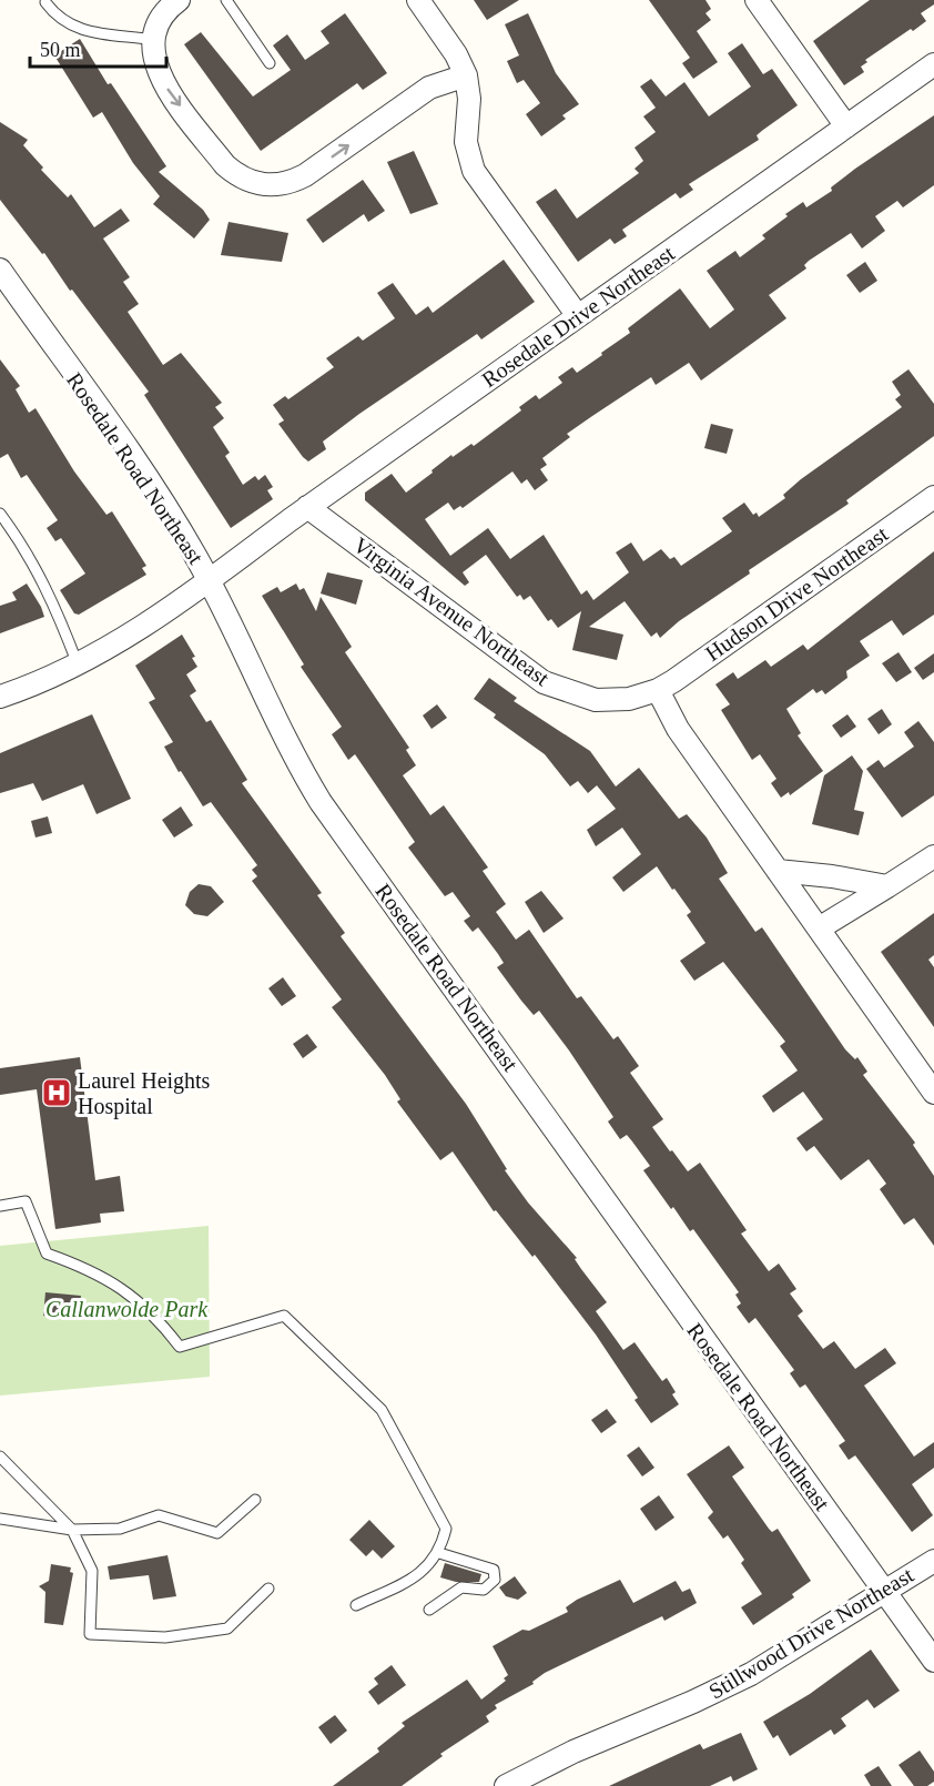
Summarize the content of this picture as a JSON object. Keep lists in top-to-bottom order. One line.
{"streets":{"street":["Rosedale Drive Northeast","Rosedale Road Northeast","Hudson Drive Northeast","Virginia Avenue Northeast","Stillwood Drive Northeast"]},"crossings":[["Rosedale Drive Northeast","Rosedale Road Northeast"],["Rosedale Drive Northeast","Virginia Avenue Northeast"],["Rosedale Road Northeast","Stillwood Drive Northeast"],["Hudson Drive Northeast","Virginia Avenue Northeast"]],"parks":["Callanwolde Park"],"places":{"hospital":["Laurel Heights Hospital"]},"scale_bar":"50 m"}
